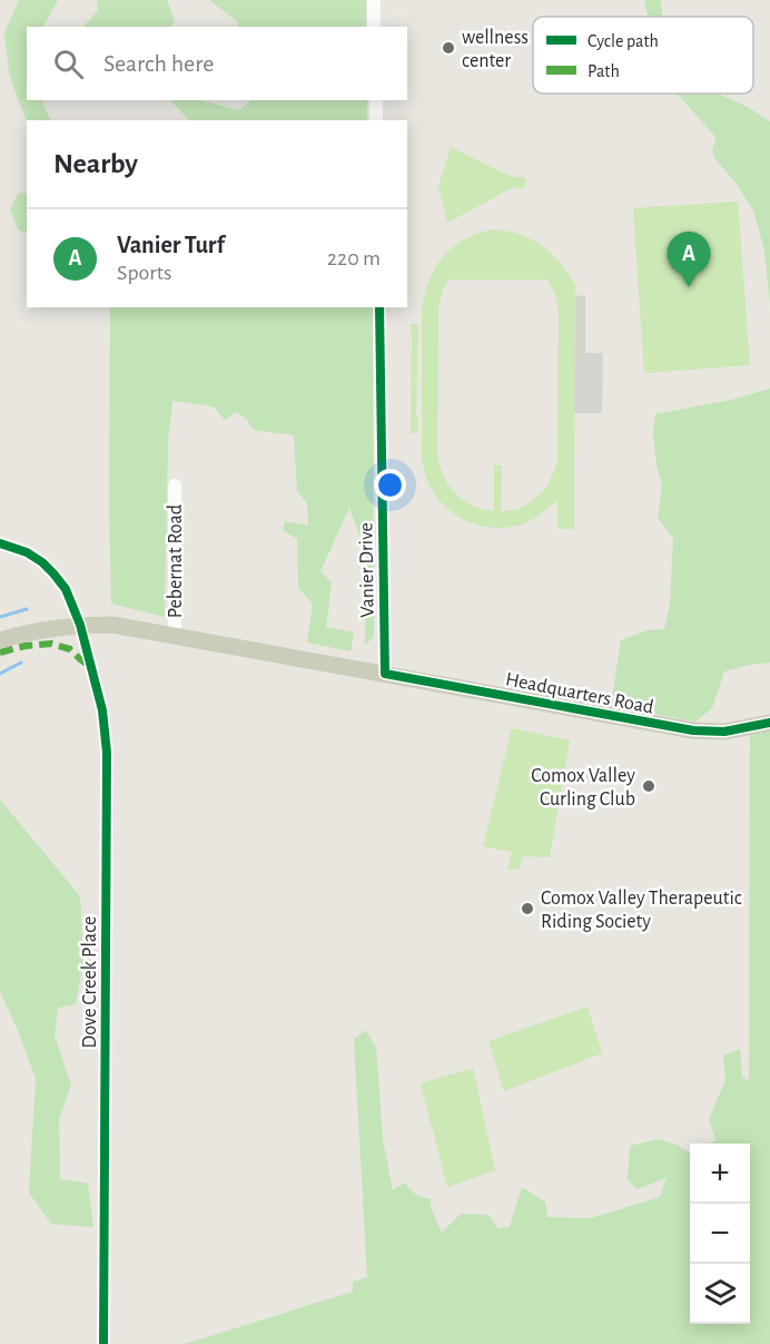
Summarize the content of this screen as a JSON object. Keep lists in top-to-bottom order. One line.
{"streets":{"main road":["Headquarters Road"],"street":["Pebernat Road","Vanier Drive","Dove Creek Place"]},"crossings":[["Pebernat Road","Headquarters Road"],["Vanier Drive","Headquarters Road"],["Headquarters Road","Dove Creek Place"]],"places":["wellness center","Comox Valley Curling Club","Comox Valley Therapeutic Riding Society"],"legend":["Cycle path","Path"],"page":{"search":"Search here","heading":"Nearby","list":[{"mark":"A","name":"Vanier Turf","note":"Sports","value":"220 m"}],"pins":"A","map_buttons":["+","−"]}}
